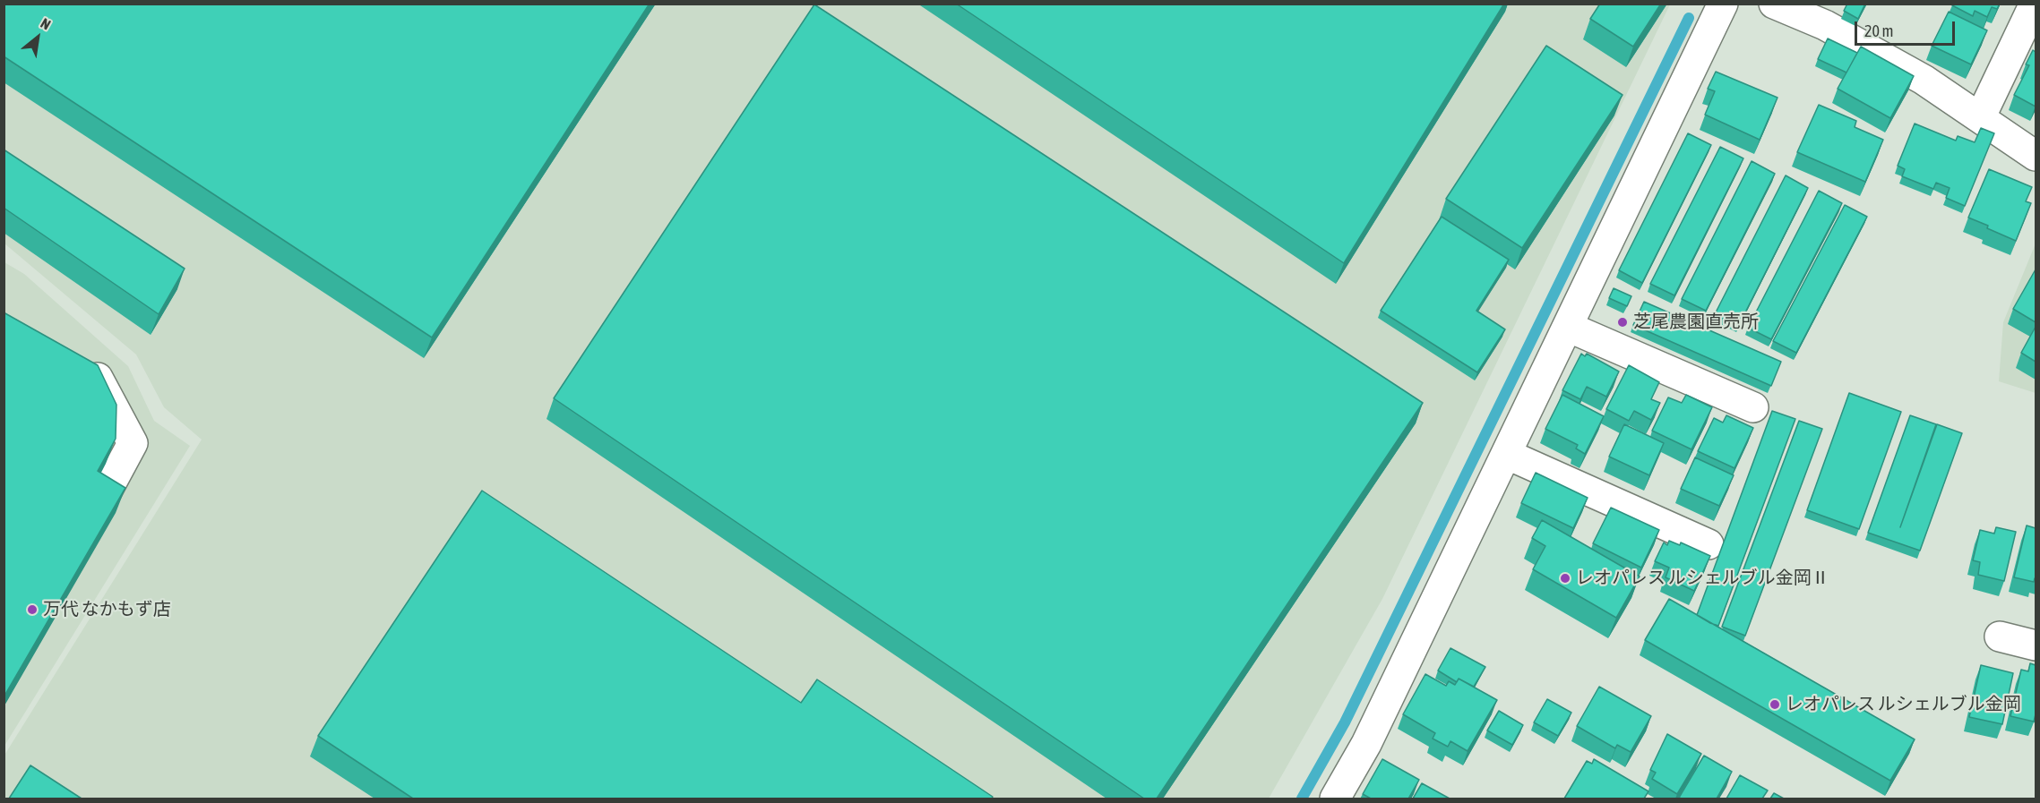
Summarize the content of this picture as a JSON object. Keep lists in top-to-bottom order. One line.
{"places":["芝尾農園直売所","レオパレス ルシェルブル金岡Ⅱ","万代 なかもず店","レオパレス ルシェルブル金岡"],"scale_bar":"20 m","north":"top right"}
